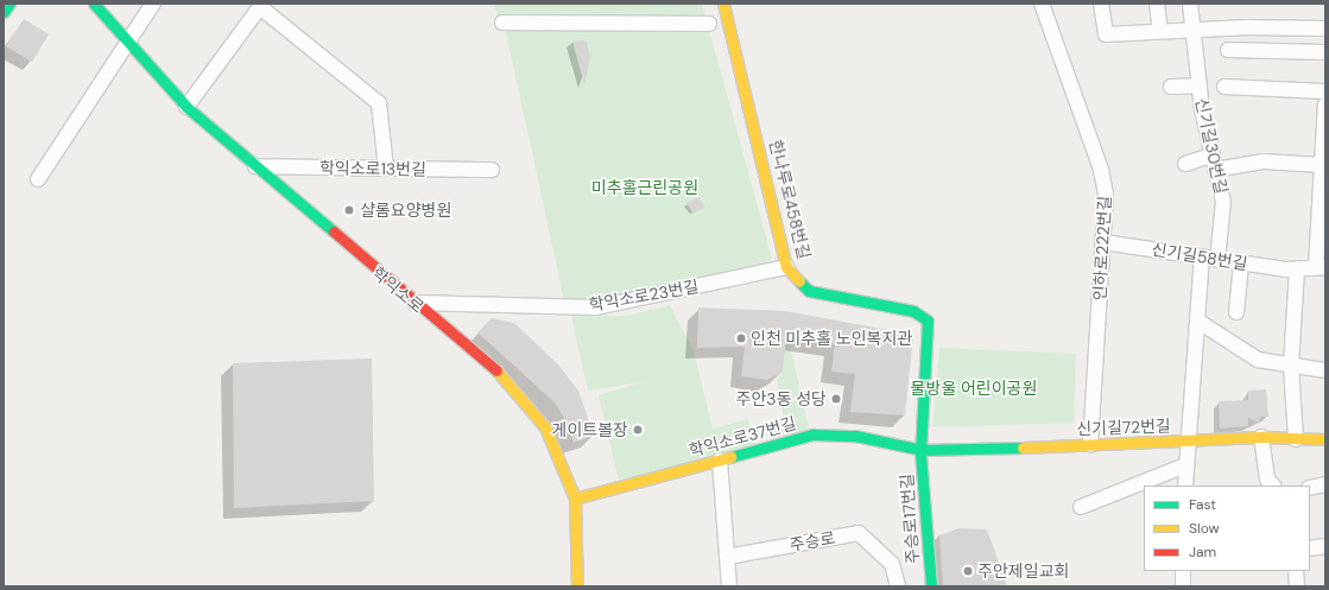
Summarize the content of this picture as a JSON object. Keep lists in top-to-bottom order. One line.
{"streets":{"street":["신기길30번길","학익소로13번길","한나루로458번길","인하로222번길","신기길58번길","학익소로","학익소로23번길","신기길72번길","학익소로37번길","주승로17번길","주승로"]},"crossings":[["신기길30번길","신기길58번길"],["학익소로13번길","학익소로"],["한나루로458번길","학익소로23번길"],["한나루로458번길","신기길72번길"],["한나루로458번길","학익소로37번길"],["한나루로458번길","주승로17번길"],["인하로222번길","신기길58번길"],["인하로222번길","신기길72번길"],["학익소로","학익소로23번길"],["학익소로","학익소로37번길"],["신기길72번길","학익소로37번길"],["신기길72번길","주승로17번길"],["학익소로37번길","주승로17번길"]],"parks":["미추홀근린공원","물방울 어린이공원"],"places":["샬롬요양병원","인천 미추홀 노인복지관","주안3동 성당","게이트볼장","주안제일교회"],"legend":["Fast","Slow","Jam"]}
